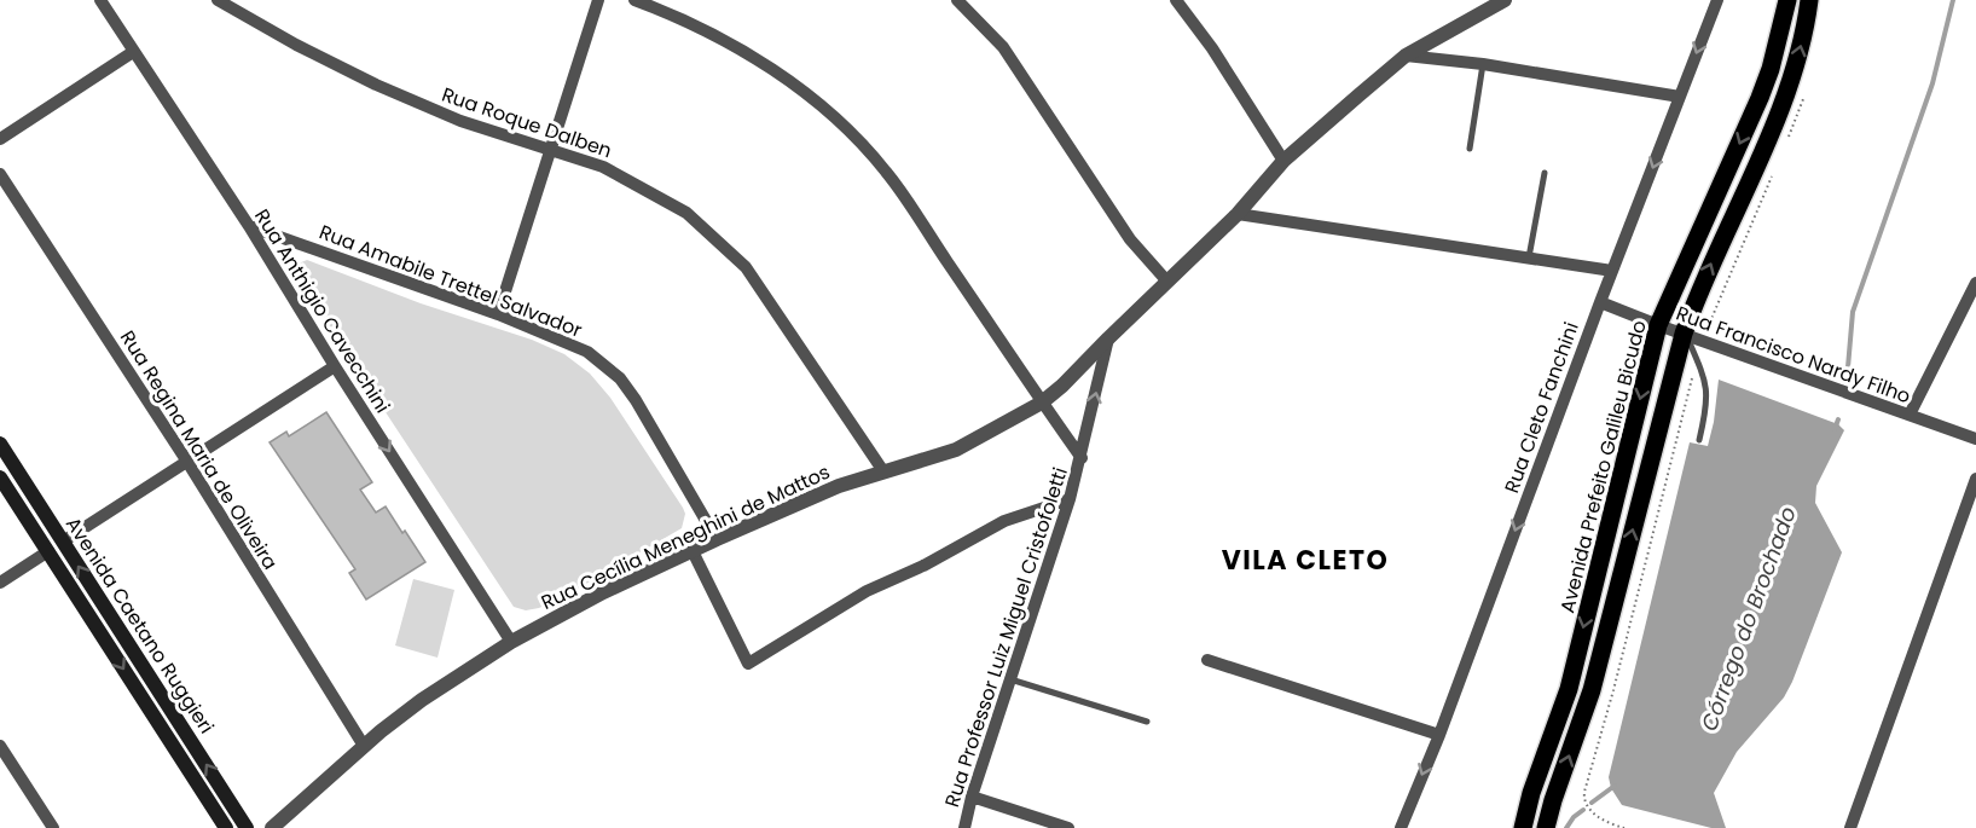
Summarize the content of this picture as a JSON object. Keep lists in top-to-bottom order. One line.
{"streets":{"main road":["Avenida Prefeito Galileu Bicudo","Avenida Caetano Ruggieri"],"street":["Rua Roque Dalben","Rua Amabile Trettel Salvador","Rua Anthigio Cavecchini","Rua Francisco Nardy Filho","Rua Cleto Fanchini","Rua Regina Maria de Oliveira","Rua Cecília Meneghini de Mattos","Rua Professor Luiz Miguel Cristofoletti"]},"crossings":[["Rua Roque Dalben","Rua Cecília Meneghini de Mattos"],["Rua Amabile Trettel Salvador","Rua Anthigio Cavecchini"],["Rua Amabile Trettel Salvador","Rua Cecília Meneghini de Mattos"],["Rua Anthigio Cavecchini","Rua Cecília Meneghini de Mattos"],["Rua Francisco Nardy Filho","Rua Cleto Fanchini"],["Rua Francisco Nardy Filho","Avenida Prefeito Galileu Bicudo"],["Rua Regina Maria de Oliveira","Rua Cecília Meneghini de Mattos"],["Rua Cecília Meneghini de Mattos","Rua Professor Luiz Miguel Cristofoletti"]],"one_way":["Rua Anthigio Cavecchini","Rua Cleto Fanchini"],"districts":["VILA CLETO"],"water":["Córrego do Brochado"]}
